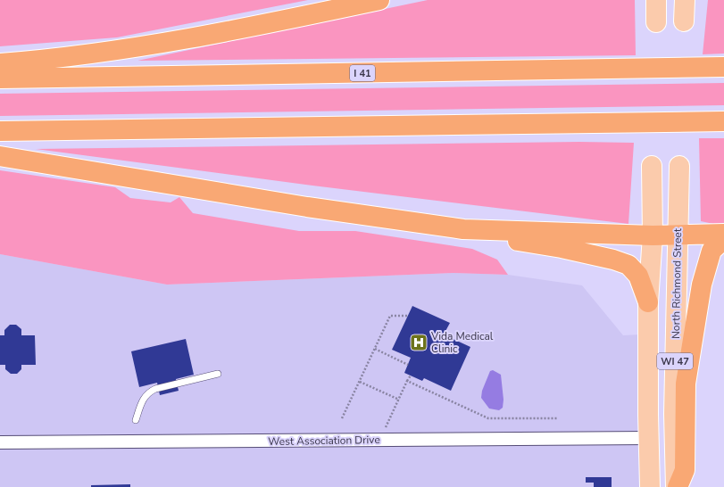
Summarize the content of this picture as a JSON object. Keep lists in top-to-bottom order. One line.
{"streets":{"highway":["I 41"],"main road":["North Richmond Street","WI 47"],"street":["West Association Drive"]},"crossings":[["WI 47","West Association Drive"]],"places":{"hospital":["Vida Medical Clinic"]}}
